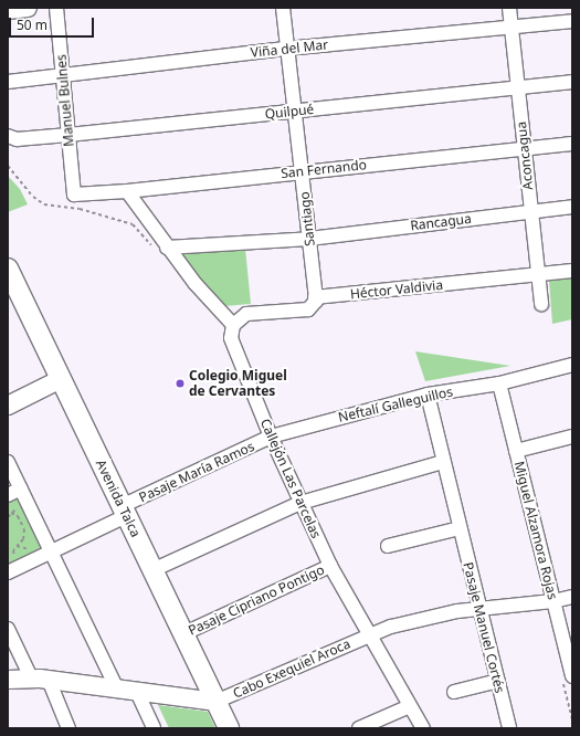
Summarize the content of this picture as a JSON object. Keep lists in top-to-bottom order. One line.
{"streets":{"main road":["Avenida Talca"],"street":["Viña del Mar","Manuel Bulnes","Quilpué","Aconcagua","San Fernando","Santiago","Rancagua","Héctor Valdivia","Neftalí Galleguillos","Pasaje María Ramos","Callejón Las Parcelas","Miguel Alzamora Rojas","Pasaje Cipriano Pontigo","Pasaje Manuel Cortés","Cabo Exequiel Aroca"]},"crossings":[["Viña del Mar","Manuel Bulnes"],["Viña del Mar","Aconcagua"],["Viña del Mar","Santiago"],["Manuel Bulnes","Quilpué"],["Manuel Bulnes","San Fernando"],["Quilpué","Aconcagua"],["Quilpué","Santiago"],["Aconcagua","San Fernando"],["Aconcagua","Rancagua"],["Aconcagua","Héctor Valdivia"],["San Fernando","Santiago"],["Santiago","Rancagua"],["Santiago","Héctor Valdivia"],["Neftalí Galleguillos","Pasaje María Ramos"],["Neftalí Galleguillos","Callejón Las Parcelas"],["Neftalí Galleguillos","Miguel Alzamora Rojas"],["Neftalí Galleguillos","Pasaje Manuel Cortés"],["Pasaje María Ramos","Callejón Las Parcelas"],["Pasaje María Ramos","Avenida Talca"],["Callejón Las Parcelas","Pasaje Cipriano Pontigo"],["Callejón Las Parcelas","Cabo Exequiel Aroca"],["Avenida Talca","Pasaje Cipriano Pontigo"],["Avenida Talca","Cabo Exequiel Aroca"],["Miguel Alzamora Rojas","Cabo Exequiel Aroca"],["Pasaje Manuel Cortés","Cabo Exequiel Aroca"]],"places":["Colegio Miguel de Cervantes"],"scale_bar":"50 m"}
